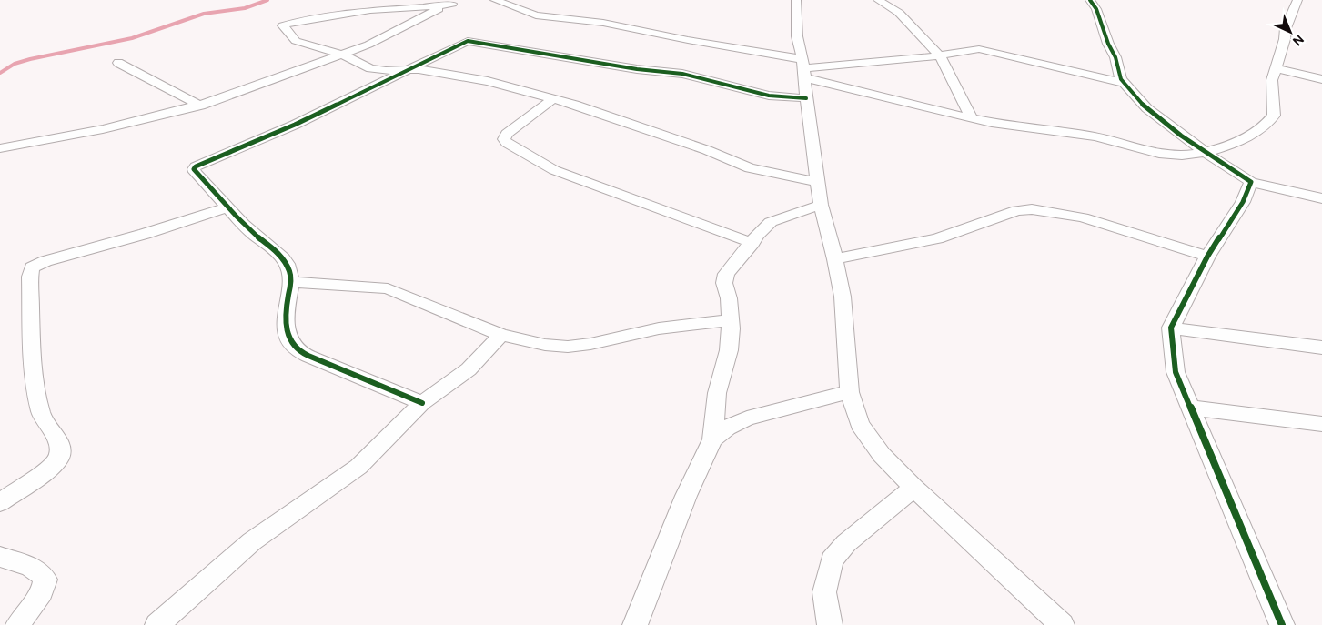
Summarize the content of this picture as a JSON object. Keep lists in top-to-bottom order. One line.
{"north":"bottom right"}
